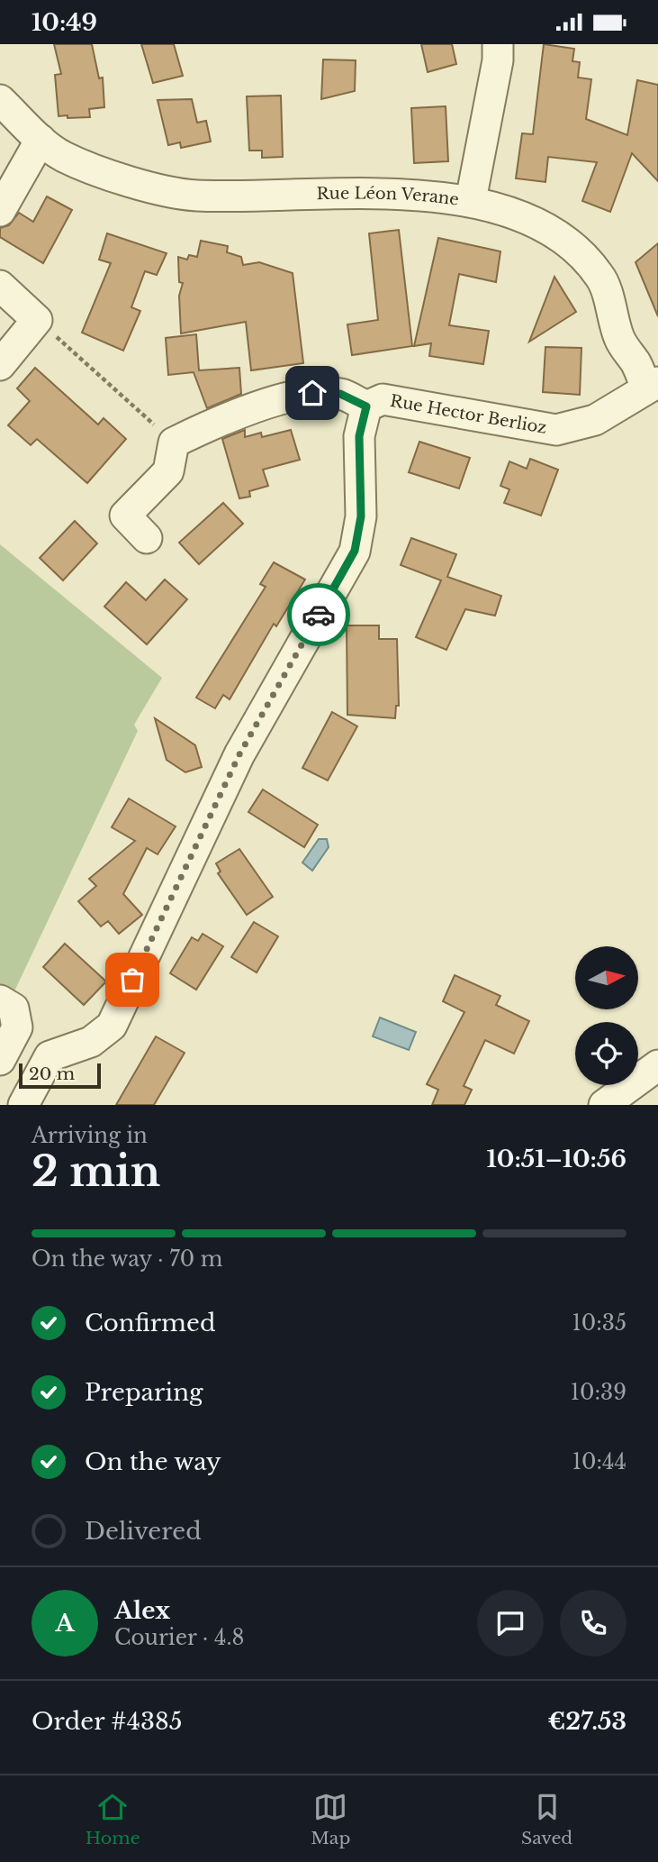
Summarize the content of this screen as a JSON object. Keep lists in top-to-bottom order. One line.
{"streets":{"street":["Rue Léon Verane","Rue Hector Berlioz"]},"crossings":[["Rue Léon Verane","Rue Hector Berlioz"]],"scale_bar":"20 m","north":"right","page":{"status":"10:49","scale":"20 m","heading":["2 min","Arriving in","10:51–10:56"],"panel":["Alex","Courier · 4.8","Order #4385","€27.53"],"bar":"On the way · 70 m","list":[["Confirmed","10:35"],["Preparing","10:39"],["On the way","10:44"],"Delivered"],"round":"A","tabs":["Home","Map","Saved"]}}
